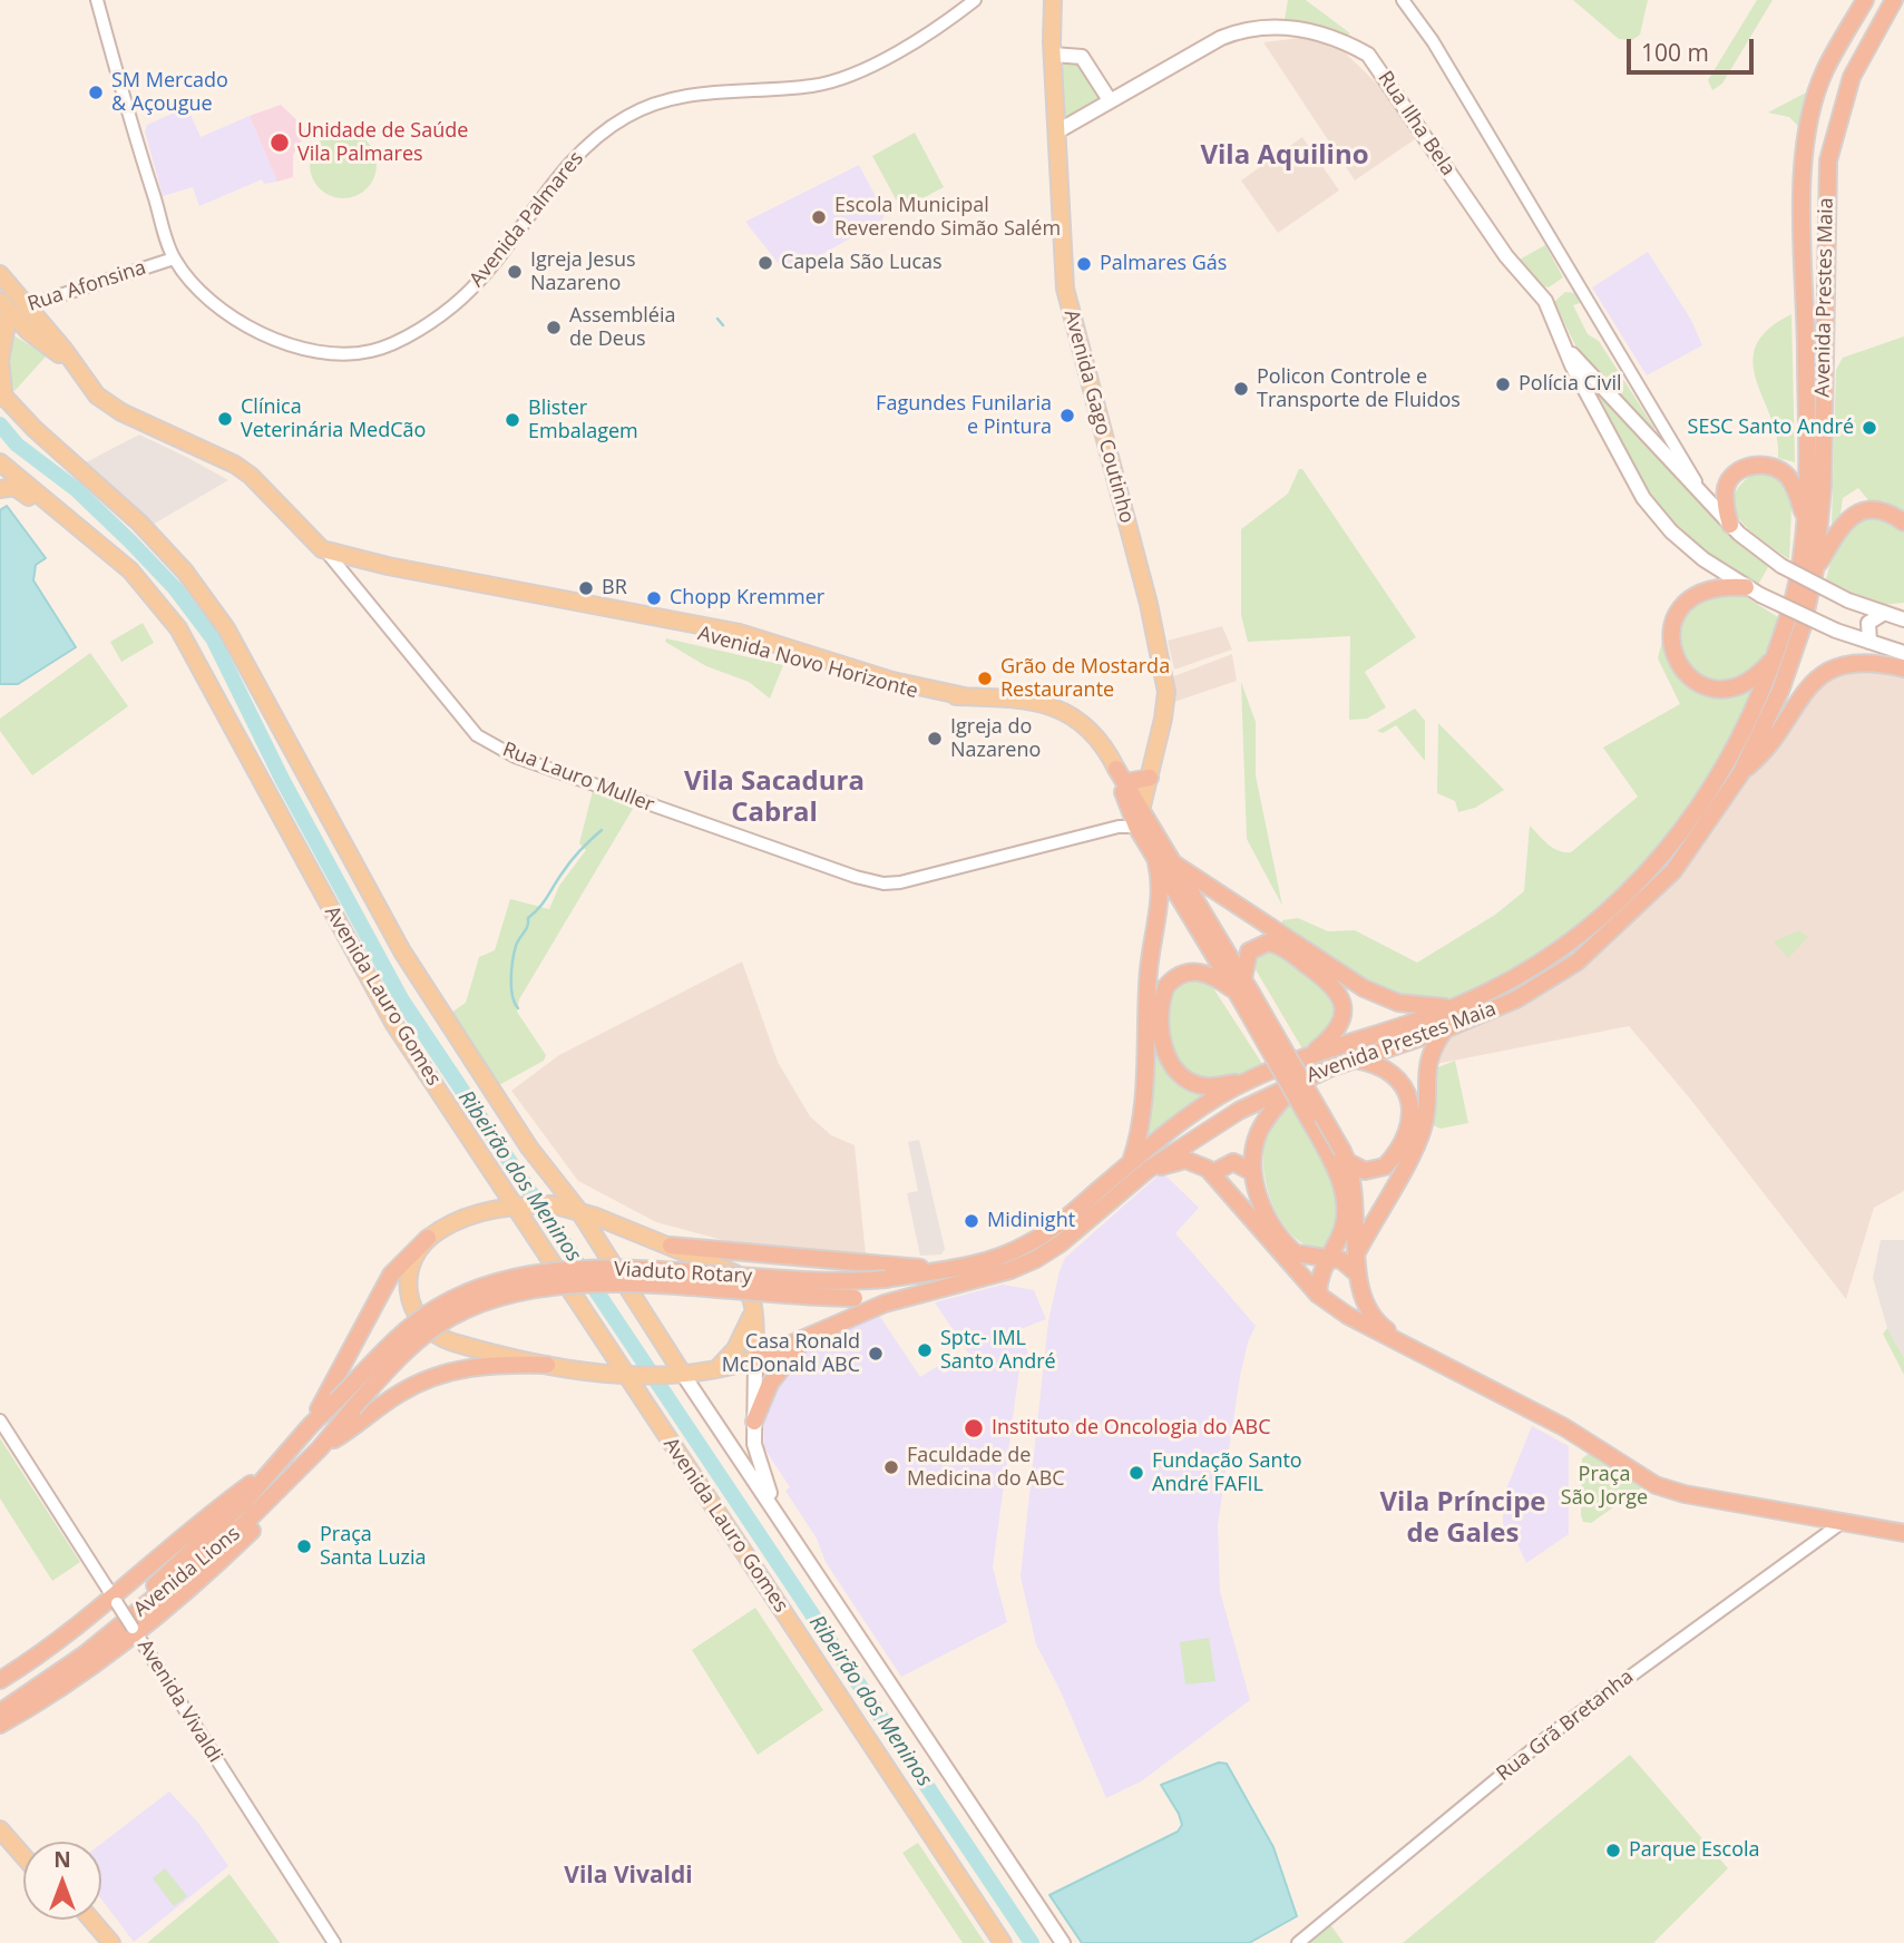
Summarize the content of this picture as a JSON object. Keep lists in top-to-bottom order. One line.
{"streets":{"highway":["Avenida Prestes Maia","Avenida Novo Horizonte","Viaduto Rotary","Avenida Lions"],"main road":["Rua Ilha Bela","Rua Afonsina","Avenida Gago Coutinho","Rua Lauro Muller","Avenida Lauro Gomes"],"street":["Avenida Palmares","Avenida Vivaldi","Rua Grã Bretanha"]},"crossings":[["Rua Ilha Bela","Avenida Gago Coutinho"],["Avenida Palmares","Rua Afonsina"],["Rua Afonsina","Rua Lauro Muller"],["Rua Afonsina","Avenida Lauro Gomes"],["Avenida Prestes Maia","Viaduto Rotary"],["Avenida Gago Coutinho","Avenida Novo Horizonte"],["Avenida Gago Coutinho","Rua Lauro Muller"],["Avenida Novo Horizonte","Rua Lauro Muller"],["Rua Lauro Muller","Avenida Lauro Gomes"],["Viaduto Rotary","Avenida Lions"]],"districts":["Vila Aquilino","Vila Sacadura Cabral","Vila Príncipe de Gales","Vila Vivaldi"],"water":["Ribeirão dos Meninos"],"parks":["Praça São Jorge"],"places":["SM Mercado & Açougue","Unidade de Saúde Vila Palmares","Escola Municipal Reverendo Simão Salém","Capela São Lucas","Palmares Gás","Igreja Jesus Nazareno","Assembléia de Deus","Polícia Civil","Policon Controle e Transporte de Fluidos","Fagundes Funilaria e Pintura","Clínica Veterinária MedCão","Blister Embalagem","SESC Santo André","BR","Chopp Kremmer","Grão de Mostarda Restaurante","Igreja do Nazareno","Midinight","Sptc- IML Santo André","Casa Ronald McDonald ABC","Instituto de Oncologia do ABC","Faculdade de Medicina do ABC","Fundação Santo André FAFIL","Praça Santa Luzia","Parque Escola"],"scale_bar":"100 m","north":"top"}
